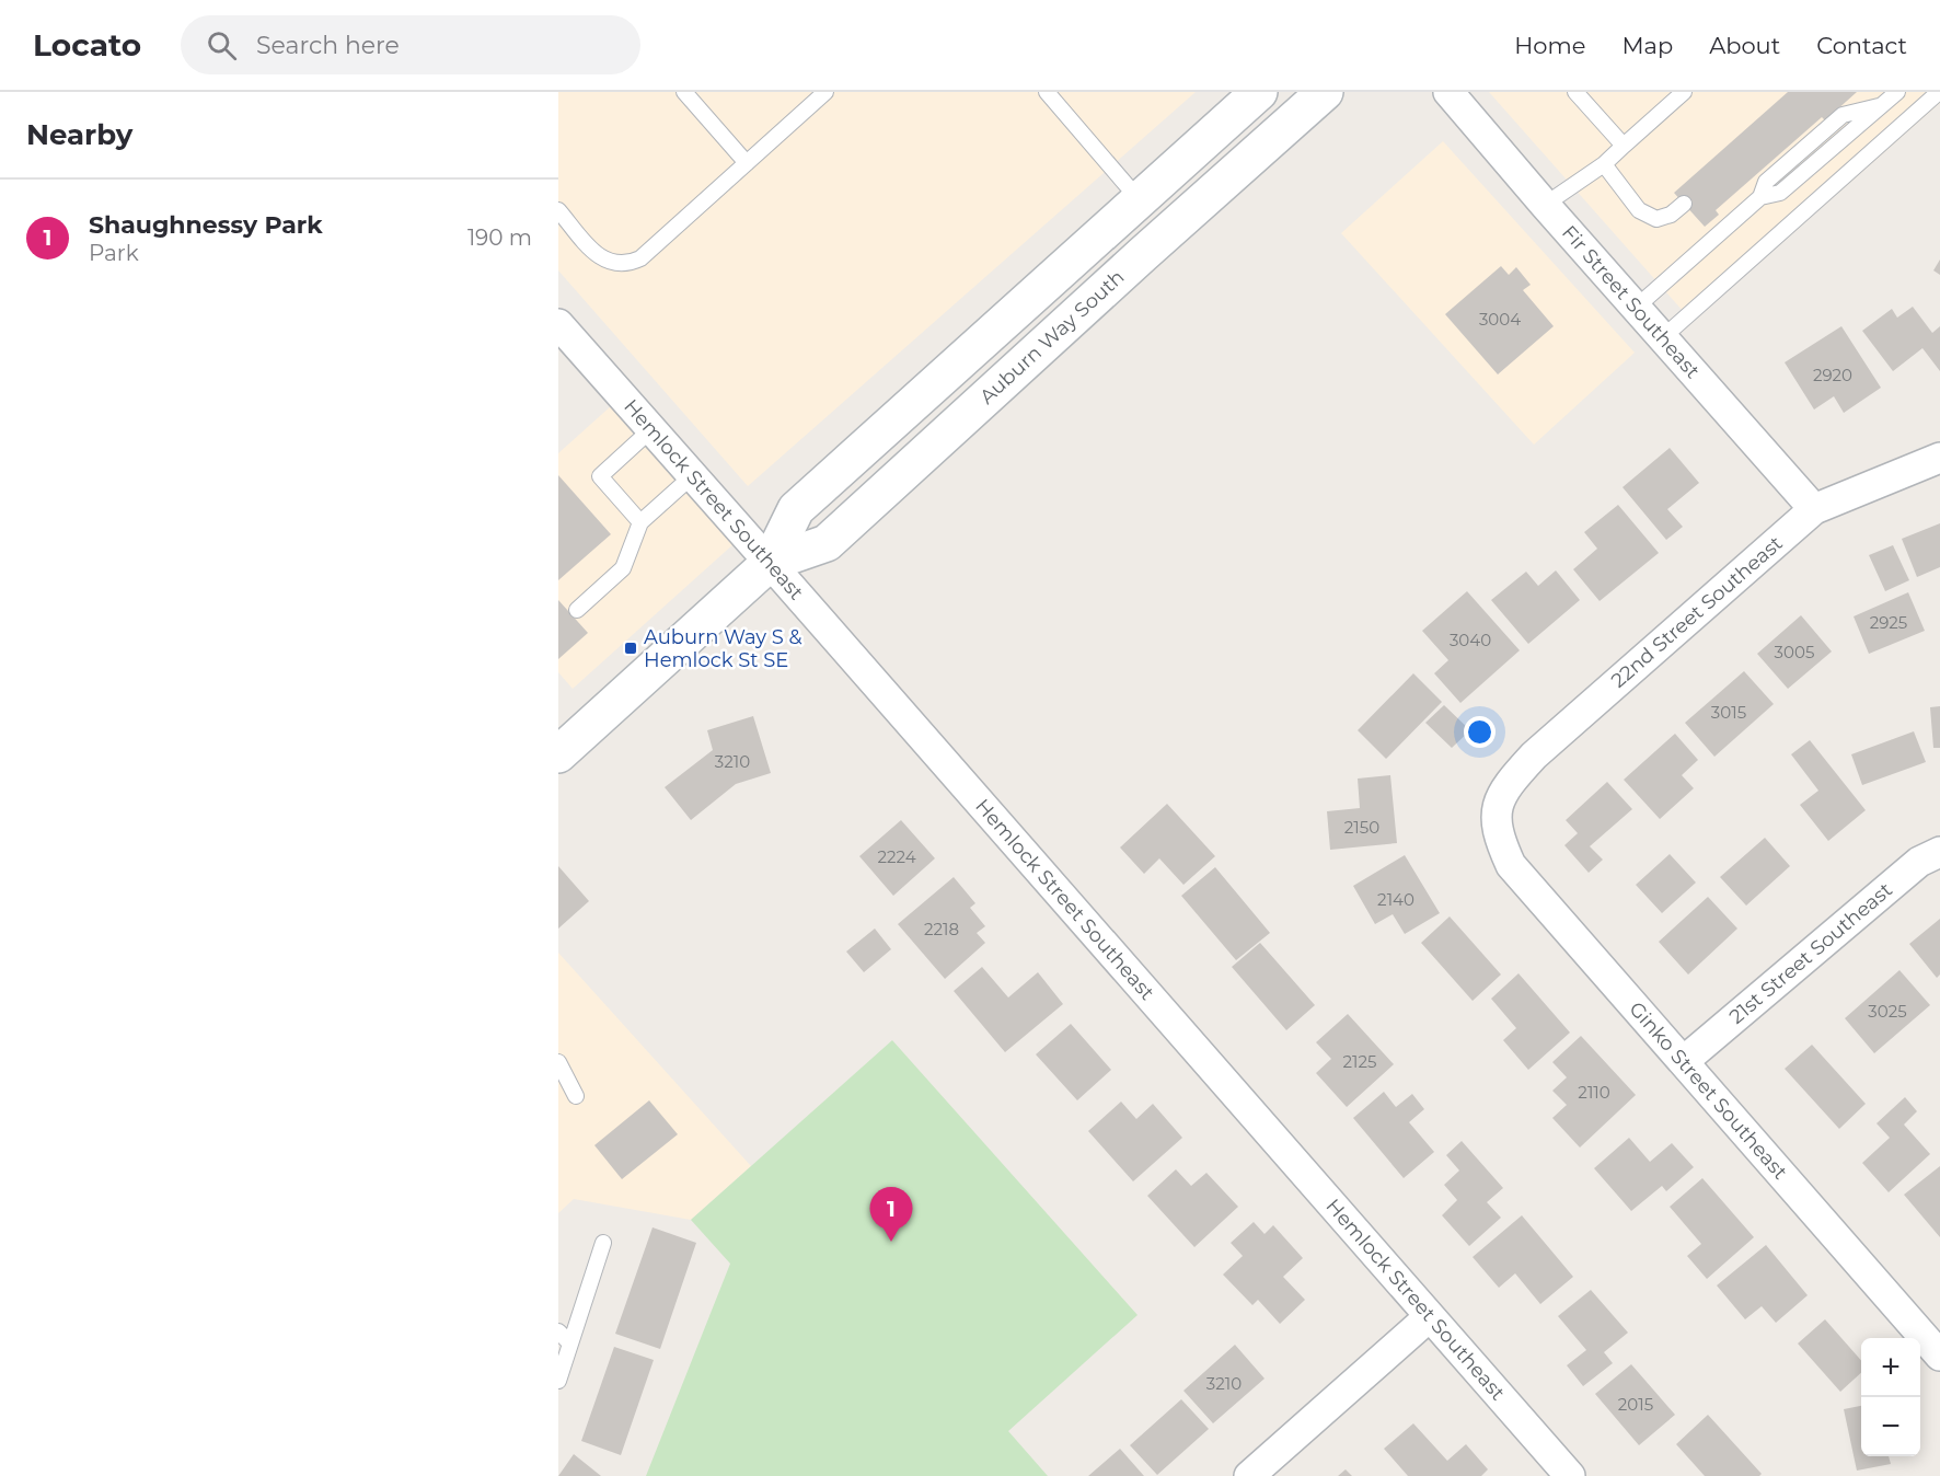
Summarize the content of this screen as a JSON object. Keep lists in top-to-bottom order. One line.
{"streets":{"main road":["Auburn Way South"],"street":["Fir Street Southeast","Hemlock Street Southeast","22nd Street Southeast","21st Street Southeast","Ginko Street Southeast"]},"crossings":[["Fir Street Southeast","22nd Street Southeast"],["Auburn Way South","Hemlock Street Southeast"],["22nd Street Southeast","Ginko Street Southeast"],["21st Street Southeast","Ginko Street Southeast"]],"places":{"transit":["Auburn Way S & Hemlock St SE"]},"house_numbers":["3004","2920","2925","3040","3005","3015","3210","2150","2224","2140","2218","3025","2125","2110","3210","2015"],"page":{"header":"Locato","search":"Search here","nav":["Home","Map","About","Contact"],"heading":"Nearby","list":[{"mark":"1","name":"Shaughnessy Park","note":"Park","value":"190 m"}],"pins":"1","map_buttons":["+","−"]}}
